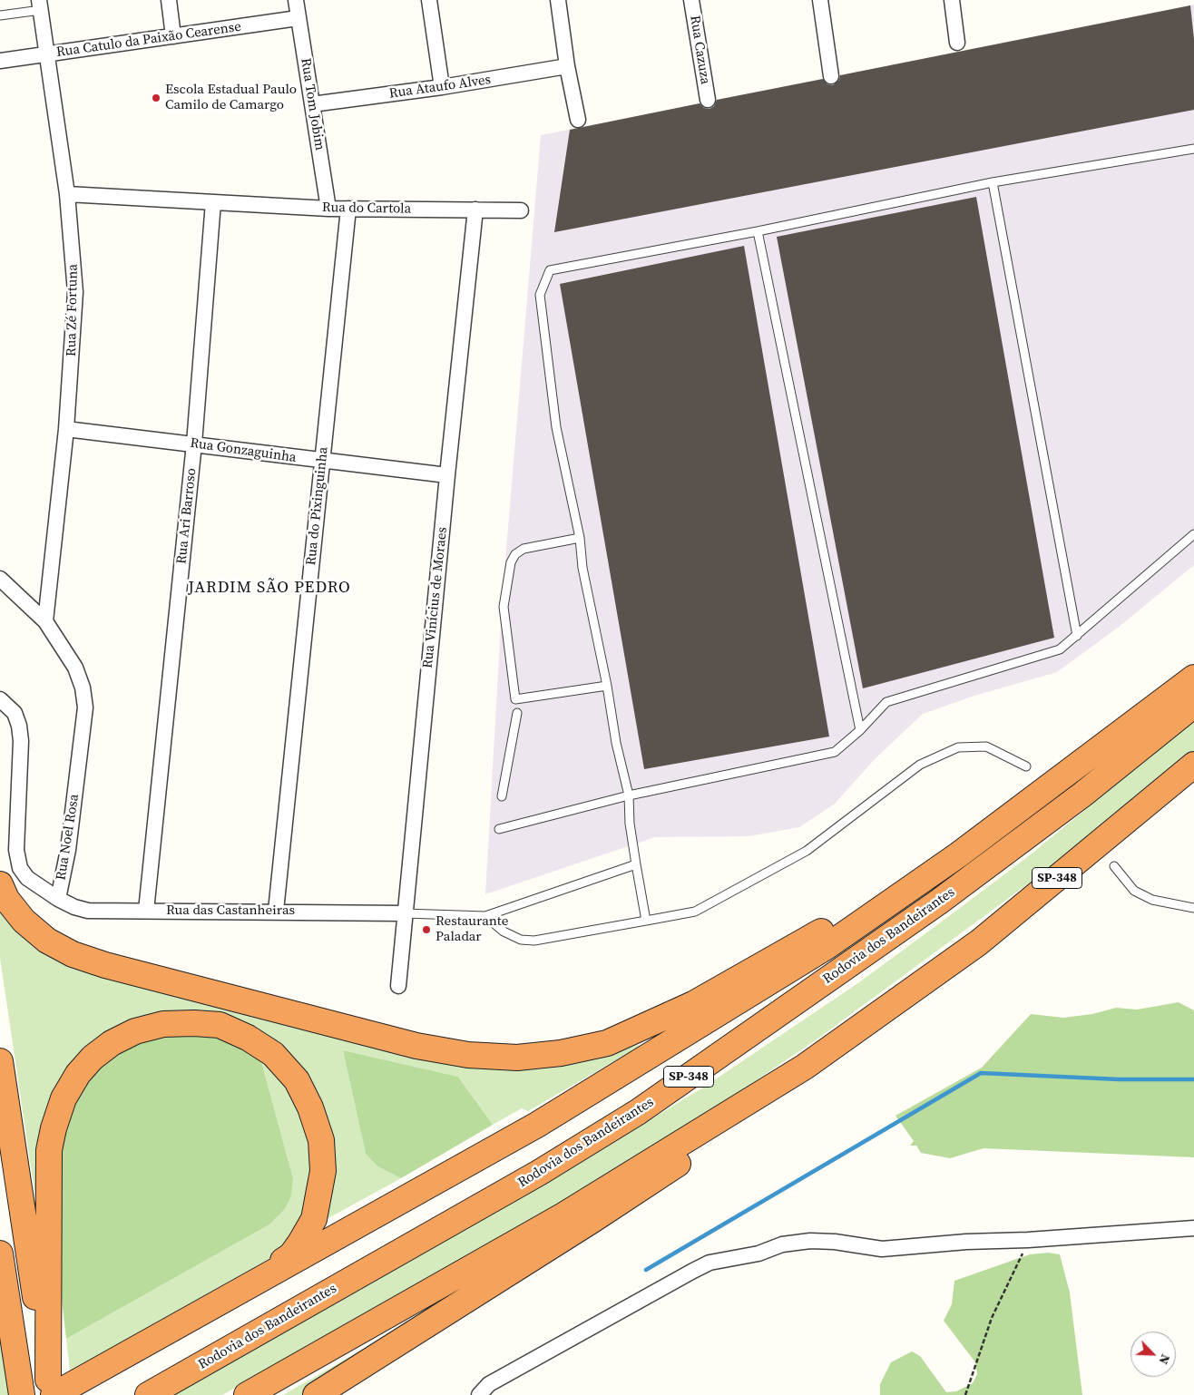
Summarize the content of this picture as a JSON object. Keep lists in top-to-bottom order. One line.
{"streets":{"highway":["SP-348","Rodovia dos Bandeirantes"],"street":["Rua Catulo da Paixão Cearense","Rua Cazuza","Rua Ataufo Alves","Rua Tom Jobim","Rua do Cartola","Rua Zé Fortuna","Rua Gonzaguinha","Rua do Pixinguinha","Rua Ari Barroso","Rua Vinícius de Moraes","Rua Noel Rosa","Rua das Castanheiras"]},"crossings":[["Rua Catulo da Paixão Cearense","Rua Tom Jobim"],["Rua Catulo da Paixão Cearense","Rua Zé Fortuna"],["Rua Ataufo Alves","Rua Tom Jobim"],["Rua Tom Jobim","Rua do Cartola"],["Rua do Cartola","Rua Zé Fortuna"],["Rua do Cartola","Rua do Pixinguinha"],["Rua do Cartola","Rua Ari Barroso"],["Rua do Cartola","Rua Vinícius de Moraes"],["Rua Zé Fortuna","Rua Gonzaguinha"],["Rua Zé Fortuna","Rua Noel Rosa"],["Rua Gonzaguinha","Rua do Pixinguinha"],["Rua Gonzaguinha","Rua Ari Barroso"],["Rua Gonzaguinha","Rua Vinícius de Moraes"],["Rua do Pixinguinha","Rua das Castanheiras"],["Rua Ari Barroso","Rua das Castanheiras"],["Rua Vinícius de Moraes","Rua das Castanheiras"],["Rua Noel Rosa","Rua das Castanheiras"]],"districts":["JARDIM SÃO PEDRO"],"places":["Escola Estadual Paulo Camilo de Camargo","Restaurante Paladar"],"north":"bottom right"}
